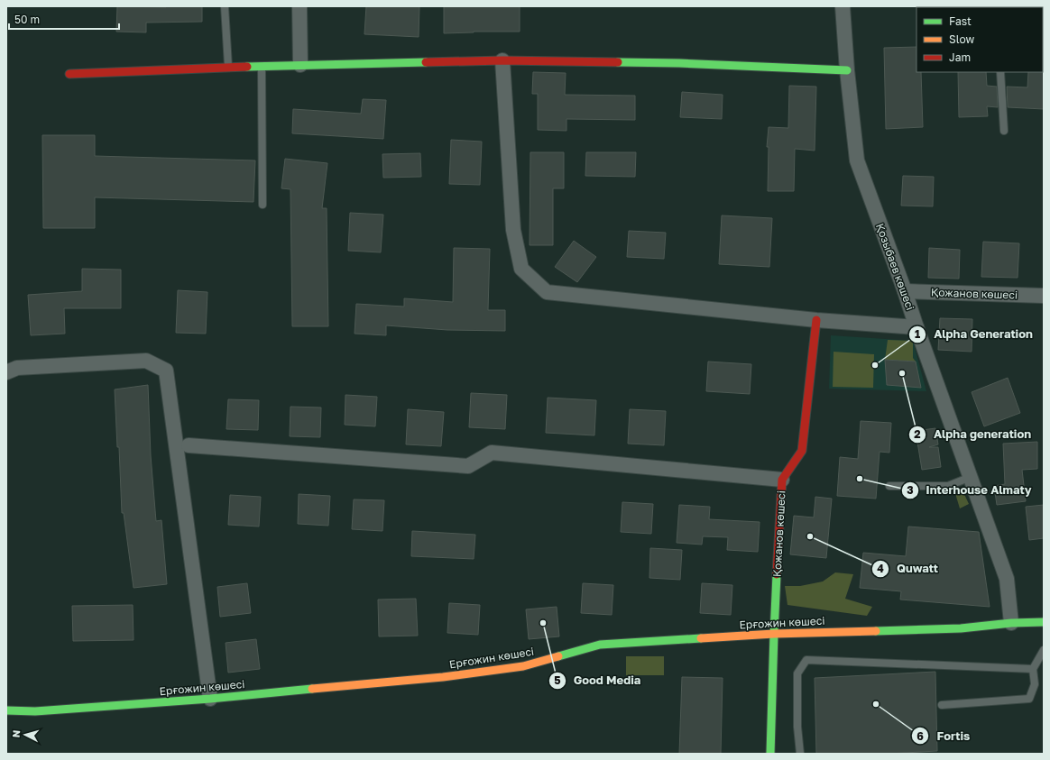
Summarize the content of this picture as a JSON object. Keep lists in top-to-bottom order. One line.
{"streets":{"street":["Қозыбаев көшесі","Қожанов көшесі","Ерғожин көшесі"]},"crossings":[["Қозыбаев көшесі","Қожанов көшесі"],["Қозыбаев көшесі","Ерғожин көшесі"],["Қожанов көшесі","Ерғожин көшесі"]],"places":["Alpha Generation","Alpha generation","Interhouse Almaty","Quwatt","Good Media","Fortis"],"legend":["Fast","Slow","Jam"],"scale_bar":"50 m","north":"left"}
